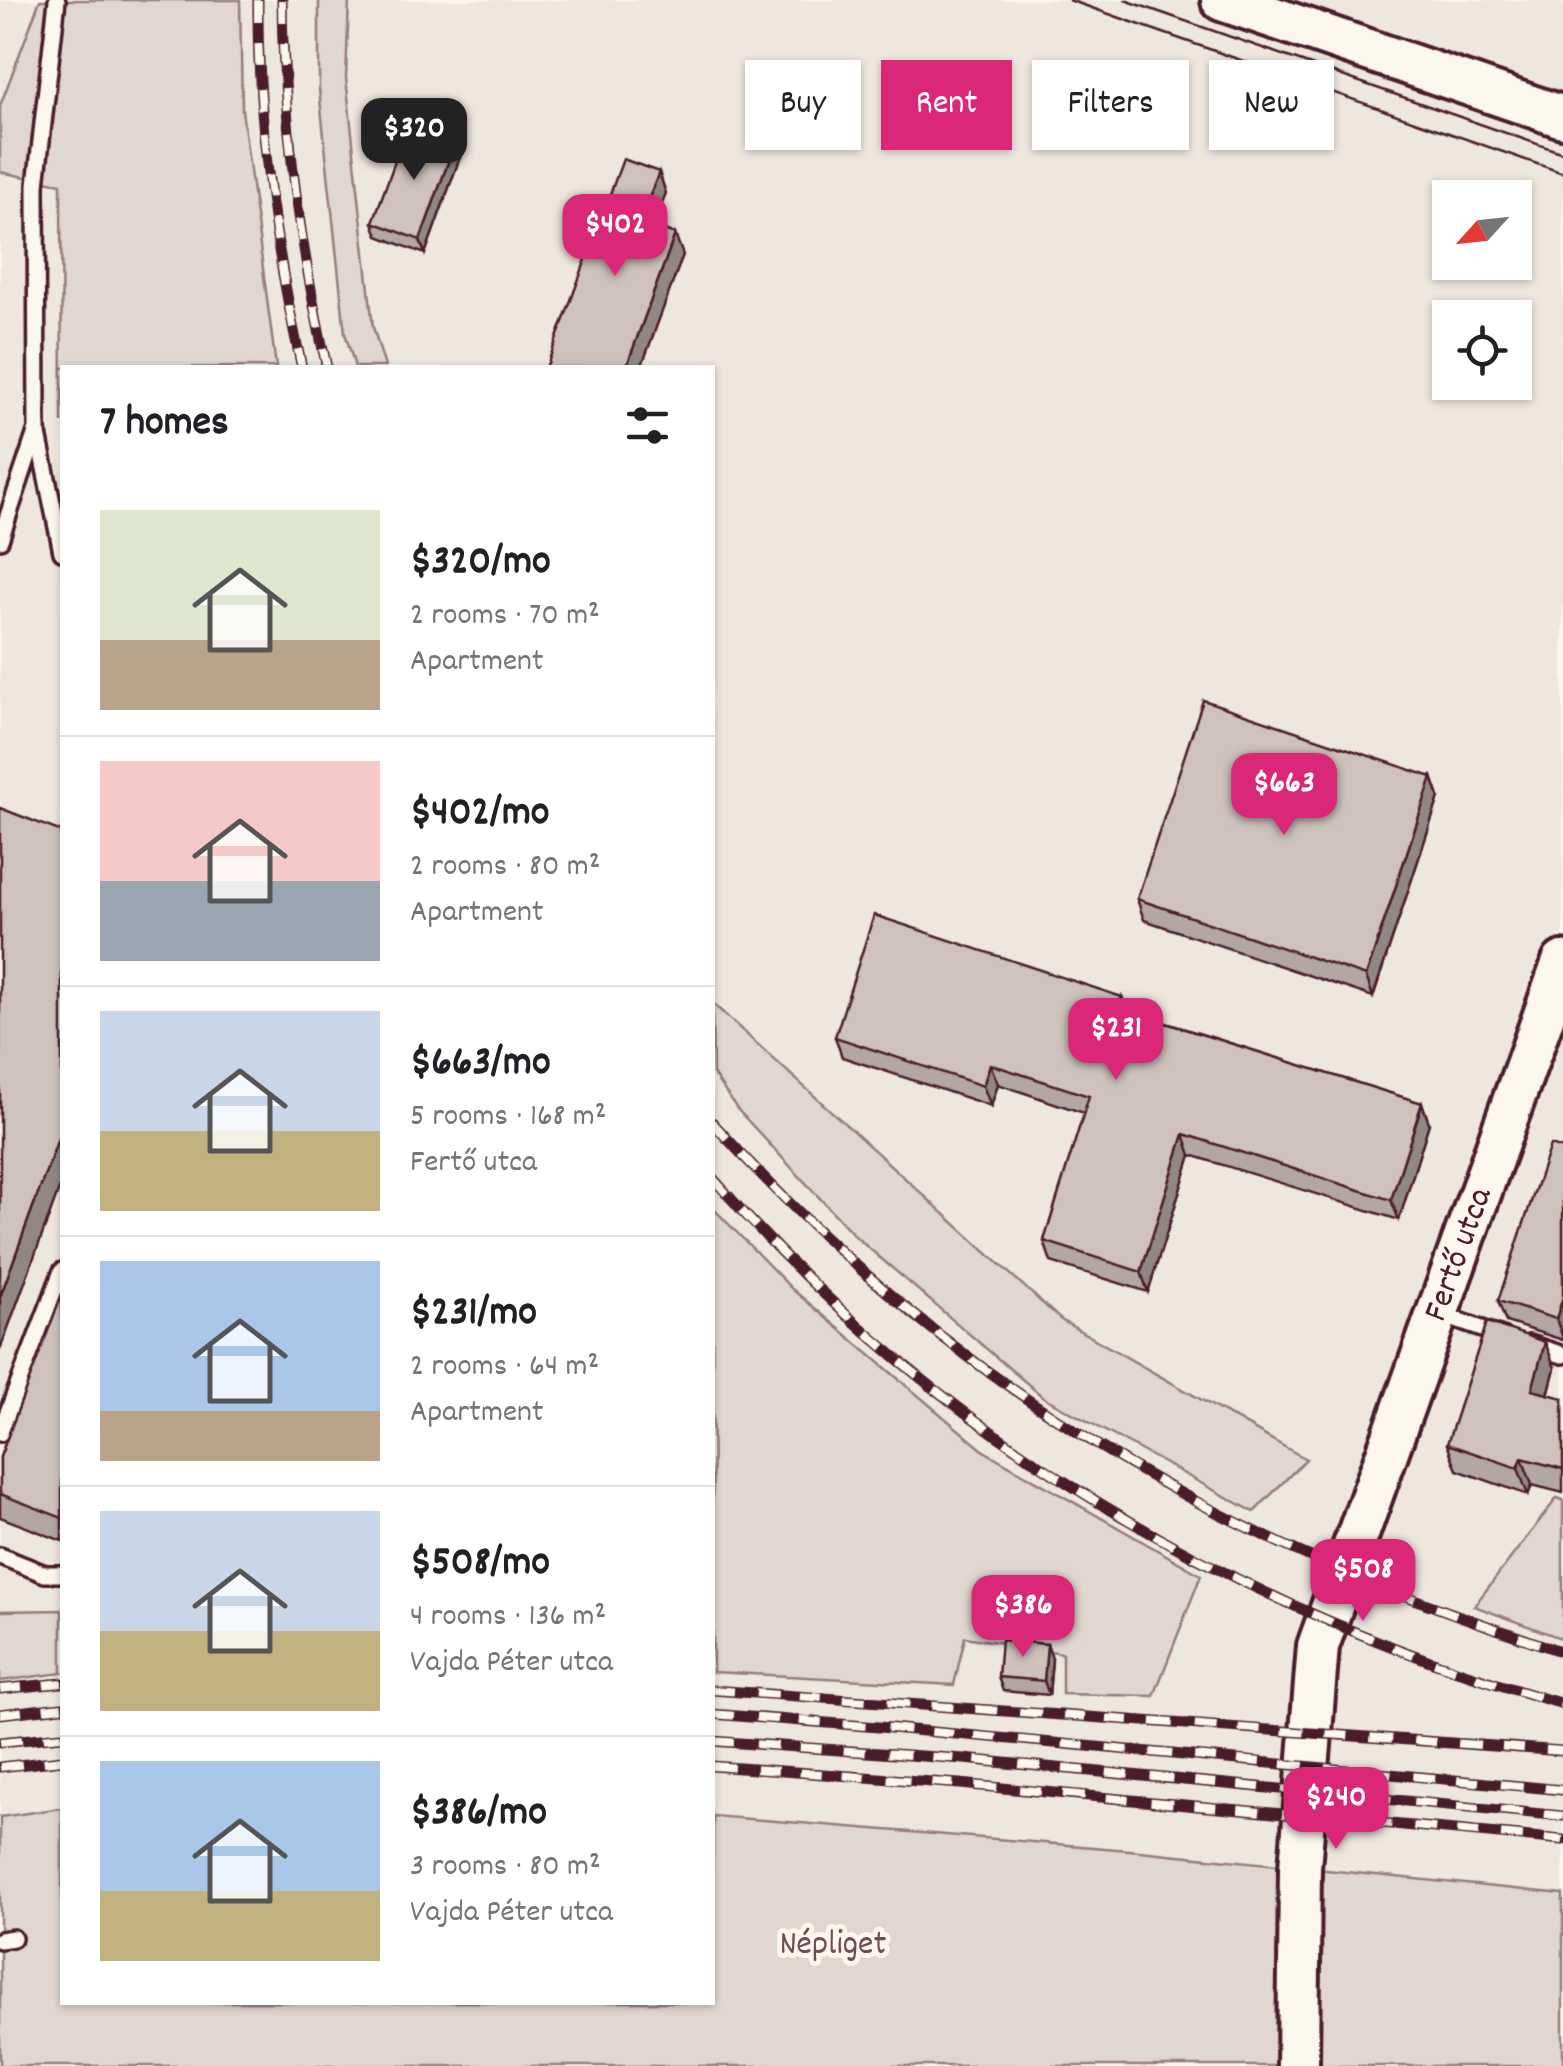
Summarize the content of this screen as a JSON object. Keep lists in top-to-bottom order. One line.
{"streets":{"street":["Fertő utca"]},"parks":["Népliget"],"north":"bottom left","page":{"chip":["Buy","Rent","Filters","New"],"price":["$320","$402","$663","$231","$508","$386","$240"],"heading":"7 homes","list":[{"name":"$320/mo","note":"2 rooms · 70 m² · Apartment"},{"name":"$402/mo","note":"2 rooms · 80 m² · Apartment"},{"name":"$663/mo","note":"5 rooms · 168 m² · Fertő utca"},{"name":"$231/mo","note":"2 rooms · 64 m² · Apartment"},{"name":"$508/mo","note":"4 rooms · 136 m² · Vajda Péter utca"},{"name":"$386/mo","note":"3 rooms · 80 m² · Vajda Péter utca"}]}}
